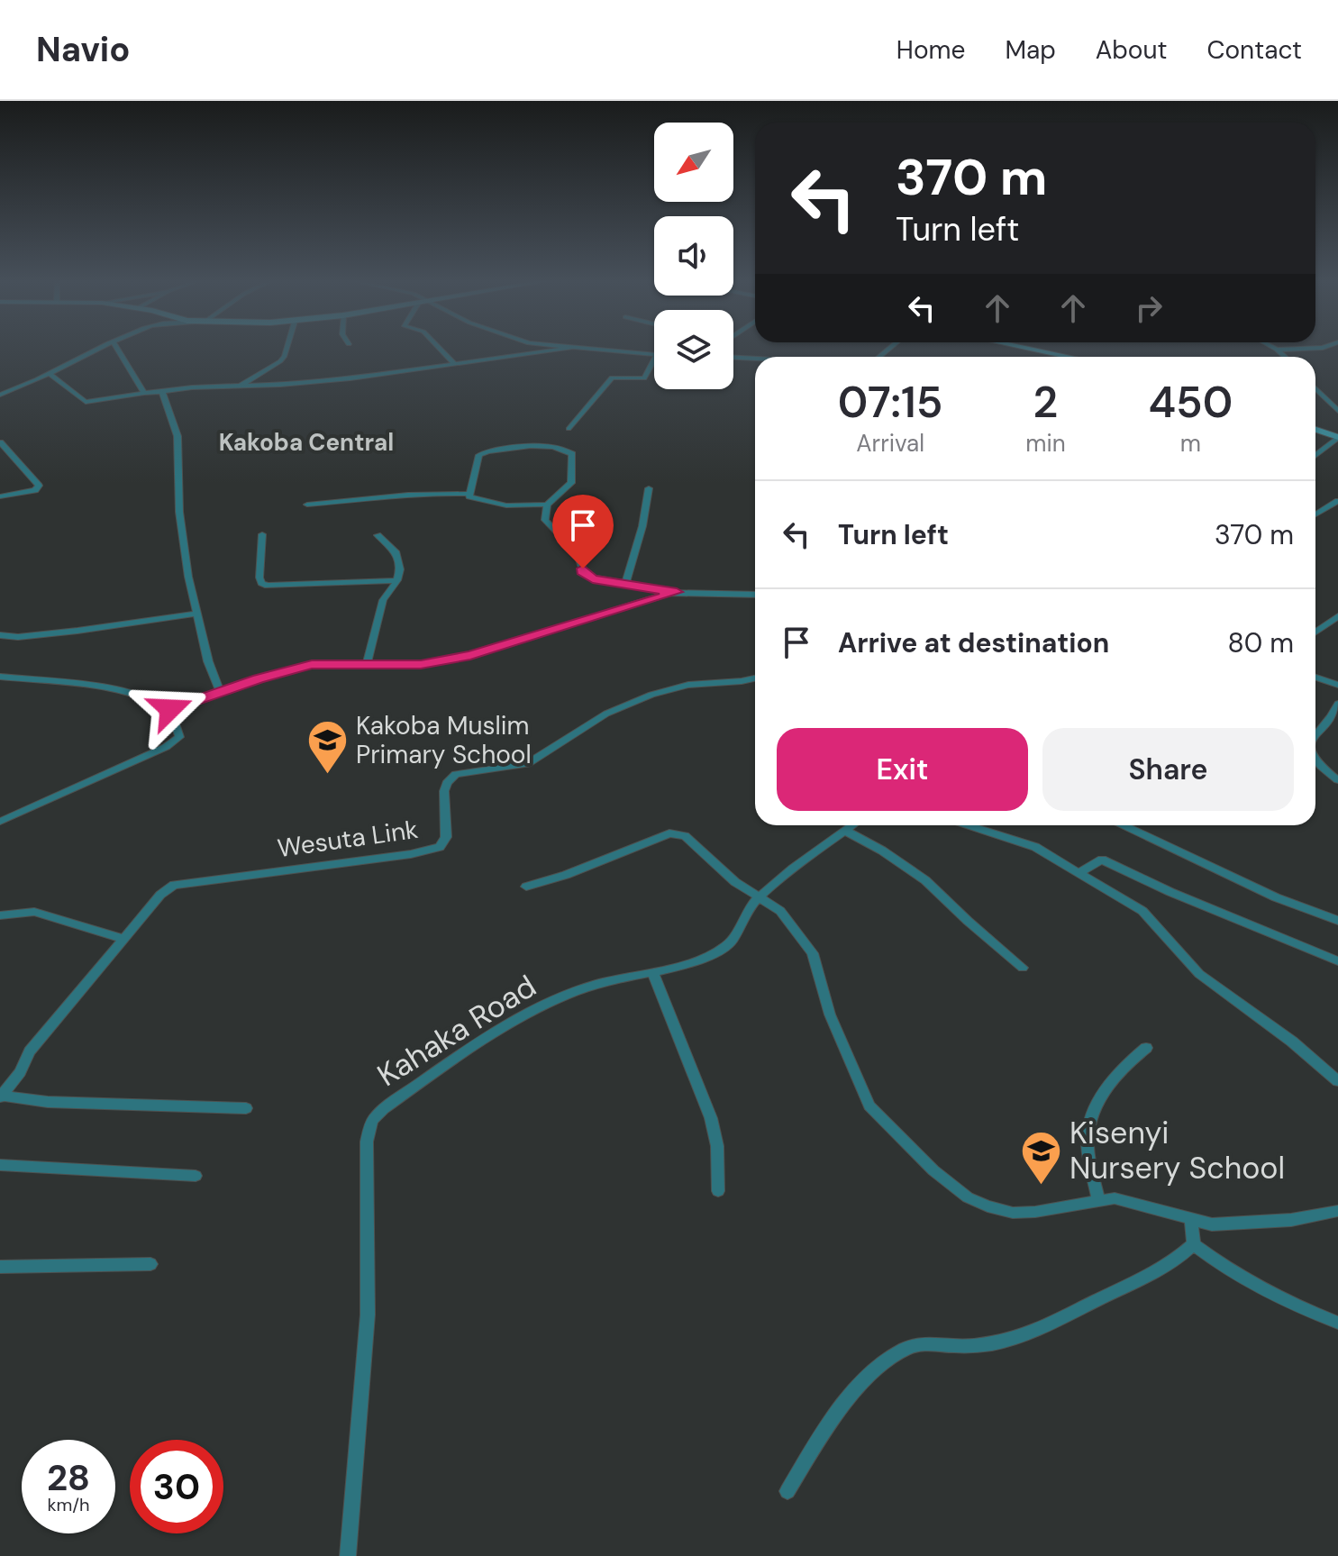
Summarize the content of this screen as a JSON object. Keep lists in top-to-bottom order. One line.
{"streets":{"street":["Wesuta Link","Kahaka Road"]},"districts":["Kakoba Central"],"places":{"school or university":["Kakoba Muslim Primary School","Kisenyi Nursery School"]},"north":"bottom left","page":{"header":"Navio","nav":["Home","Map","About","Contact"],"turn":["370 m","Turn left"],"eta":["07:15","Arrival","2","min","450","m"],"list":[{"name":"Turn left","value":"370 m"},{"name":"Arrive at destination","value":"80 m"}],"buttons":["Exit","Share"],"speed":"28 km/h","limit":"30"}}
